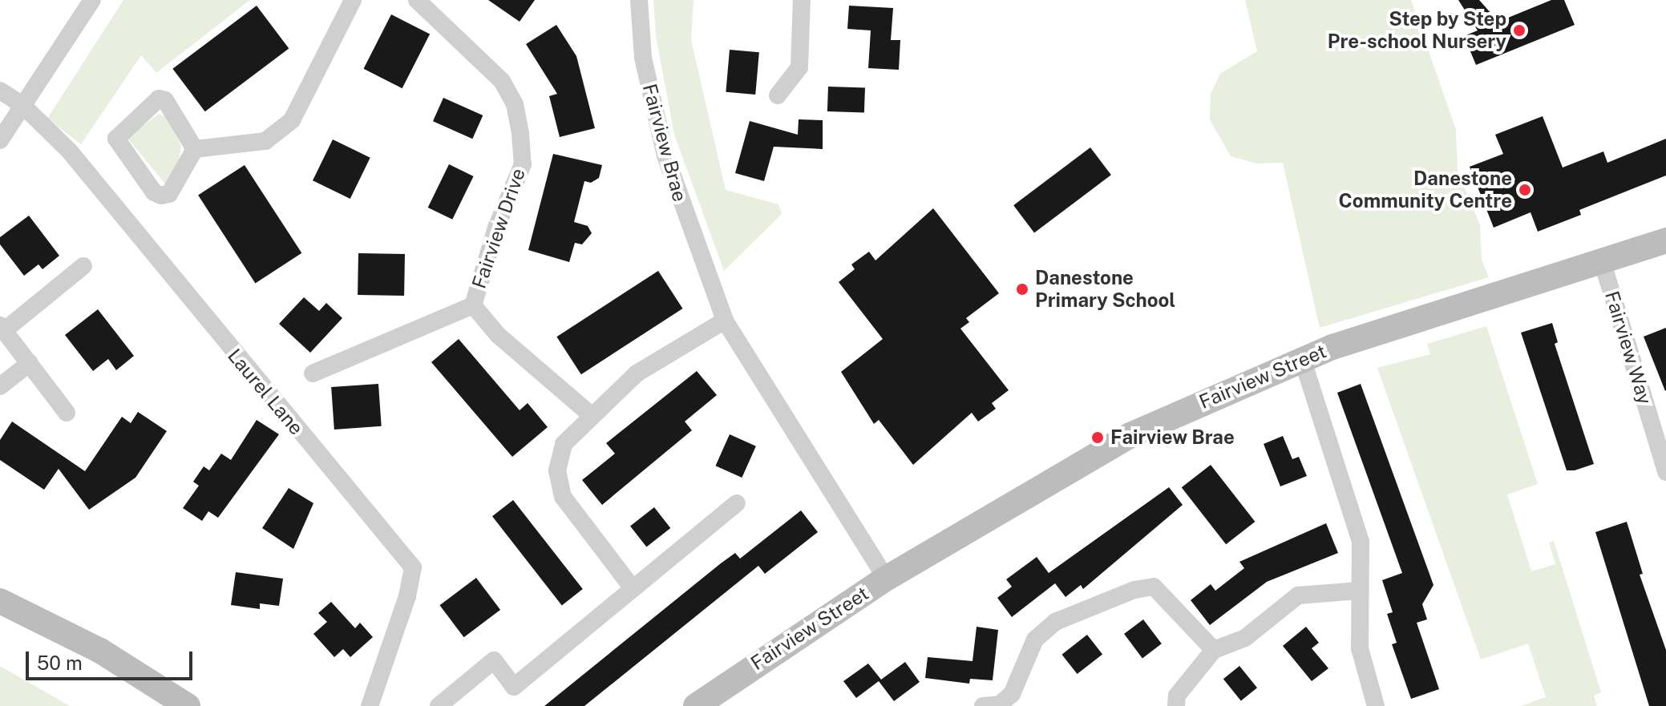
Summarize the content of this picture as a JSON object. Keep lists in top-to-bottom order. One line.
{"streets":{"street":["Fairview Brae","Fairview Drive","Fairview Way","Fairview Street","Laurel Lane"]},"crossings":[["Fairview Brae","Fairview Street"],["Fairview Way","Fairview Street"]],"places":["Step by Step Pre-school Nursery","Danestone Community Centre","Danestone Primary School","Fairview Brae"],"scale_bar":"50 m"}
